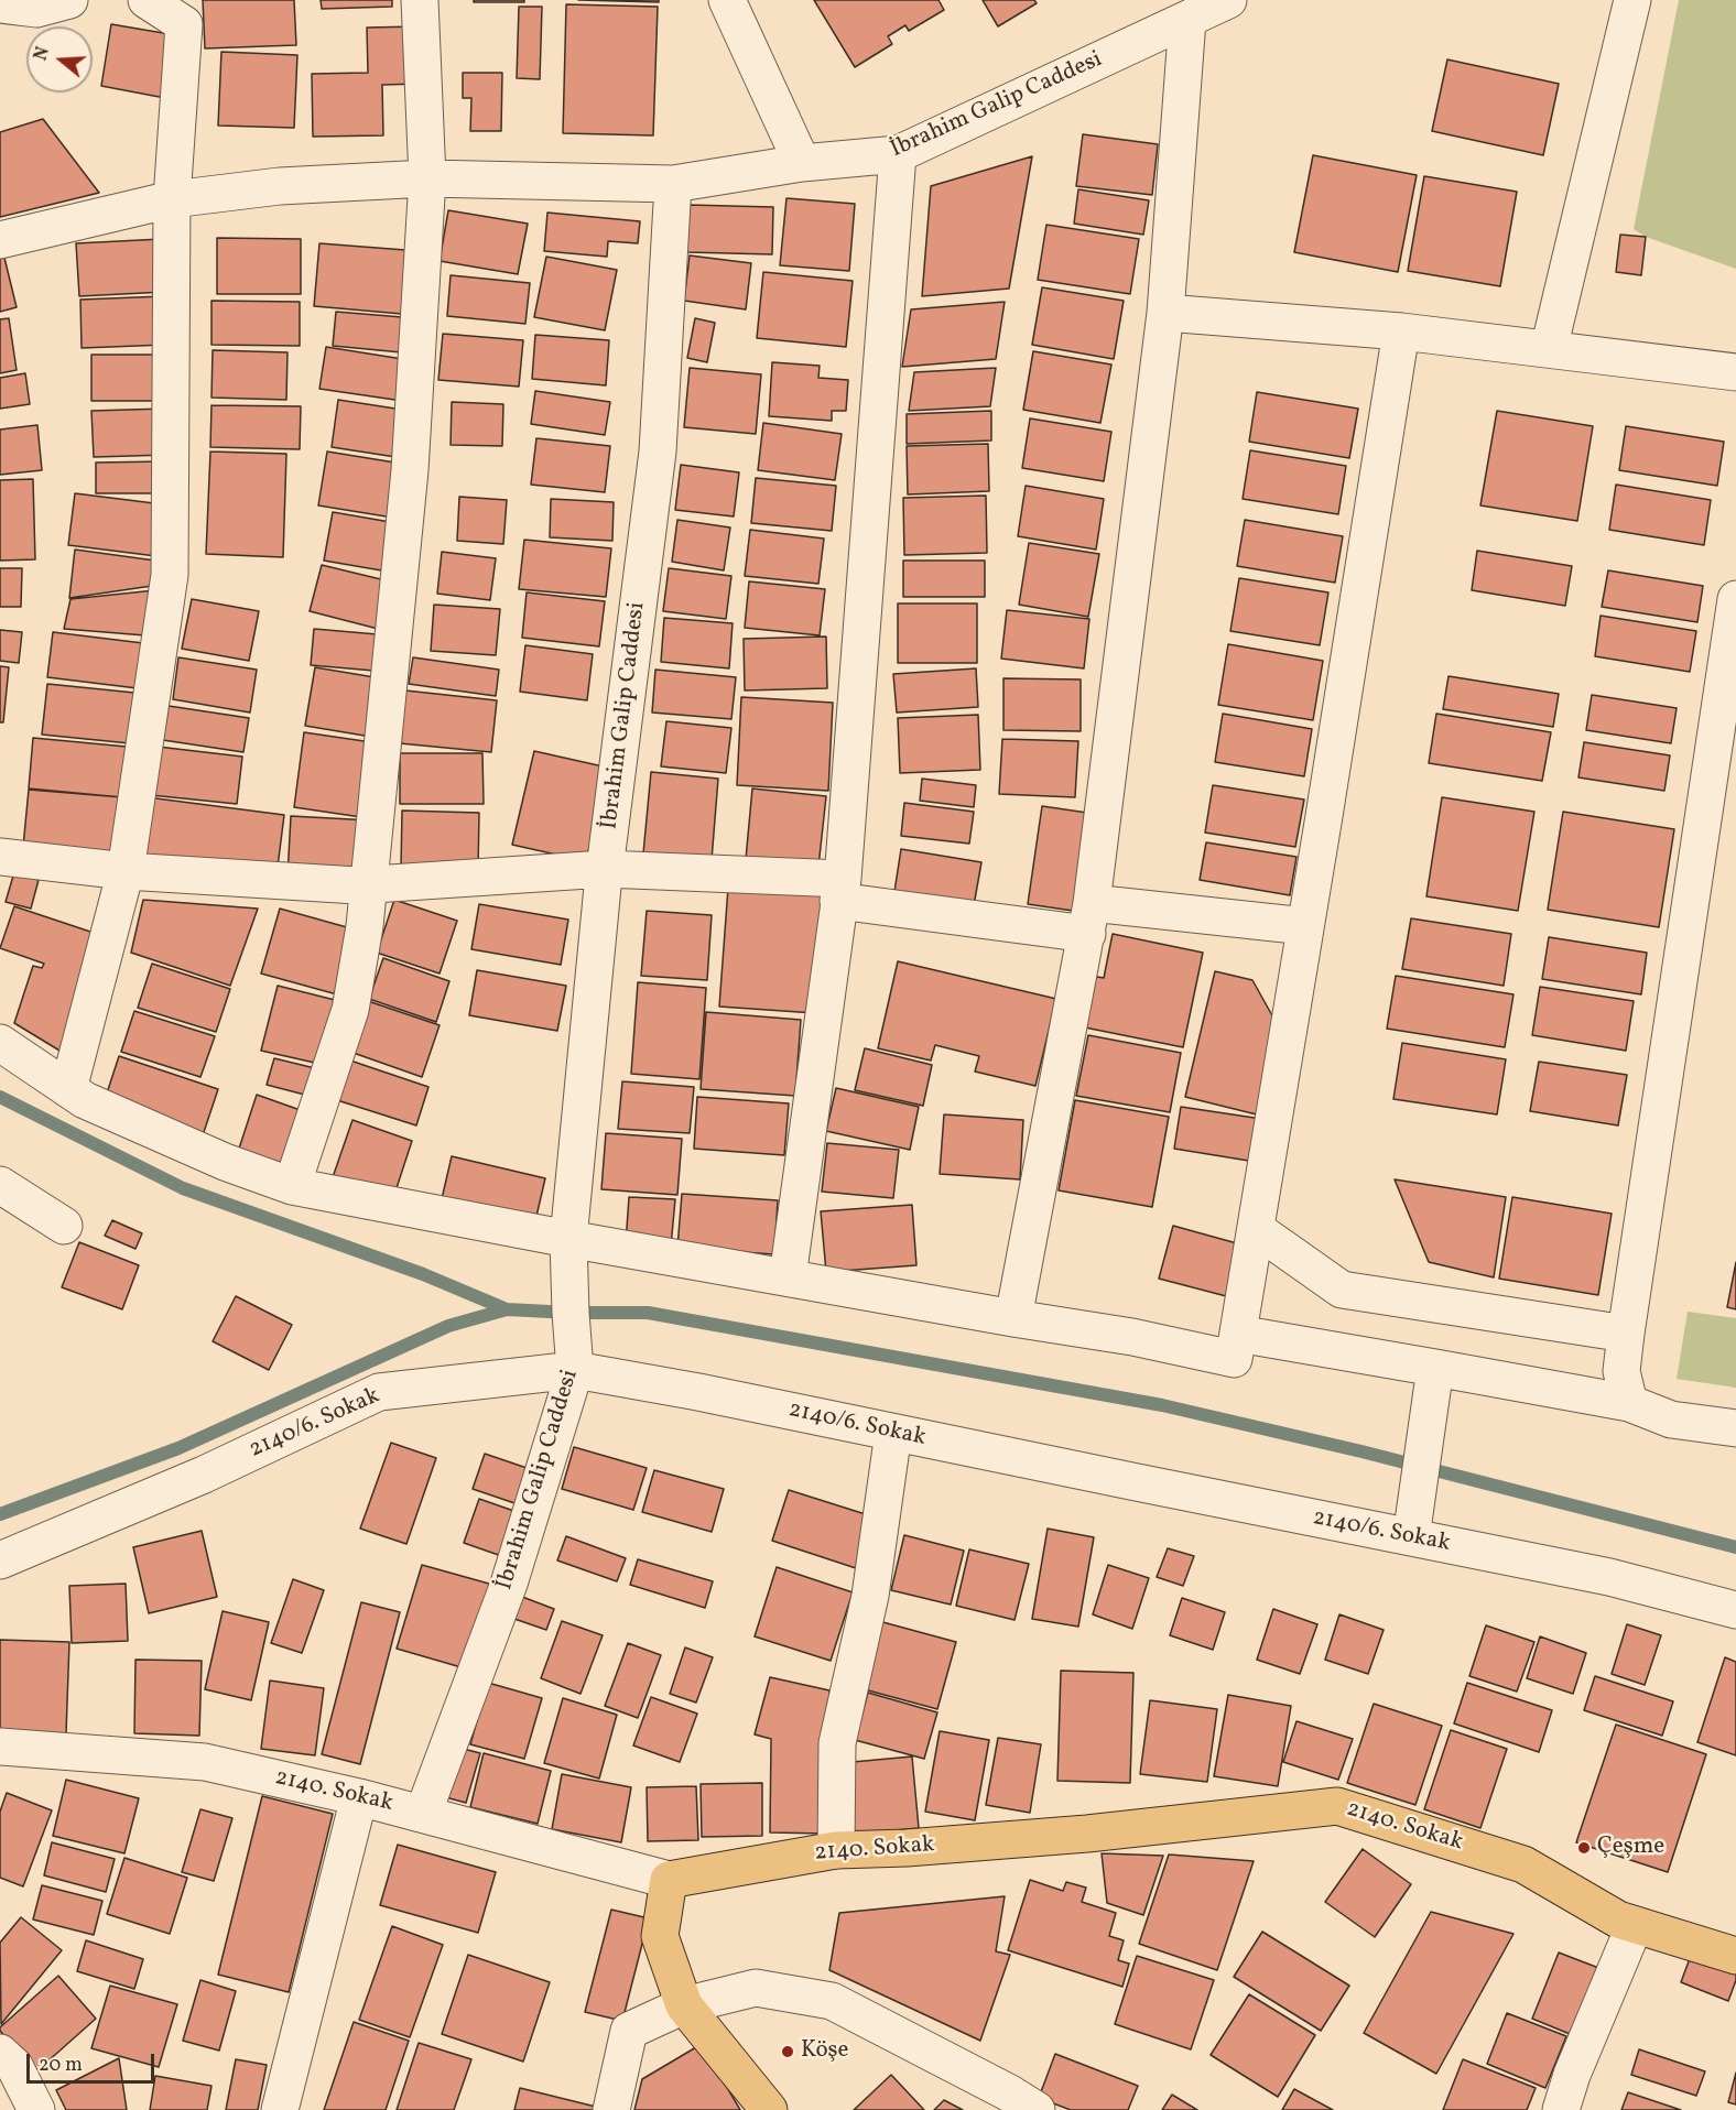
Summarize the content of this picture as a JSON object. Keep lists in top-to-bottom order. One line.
{"streets":{"main road":["2140. Sokak"],"street":["İbrahim Galip Caddesi","2140/6. Sokak"]},"crossings":[["İbrahim Galip Caddesi","2140/6. Sokak"],["İbrahim Galip Caddesi","2140. Sokak"]],"places":["Çeşme","Köşe"],"scale_bar":"20 m","north":"left"}
